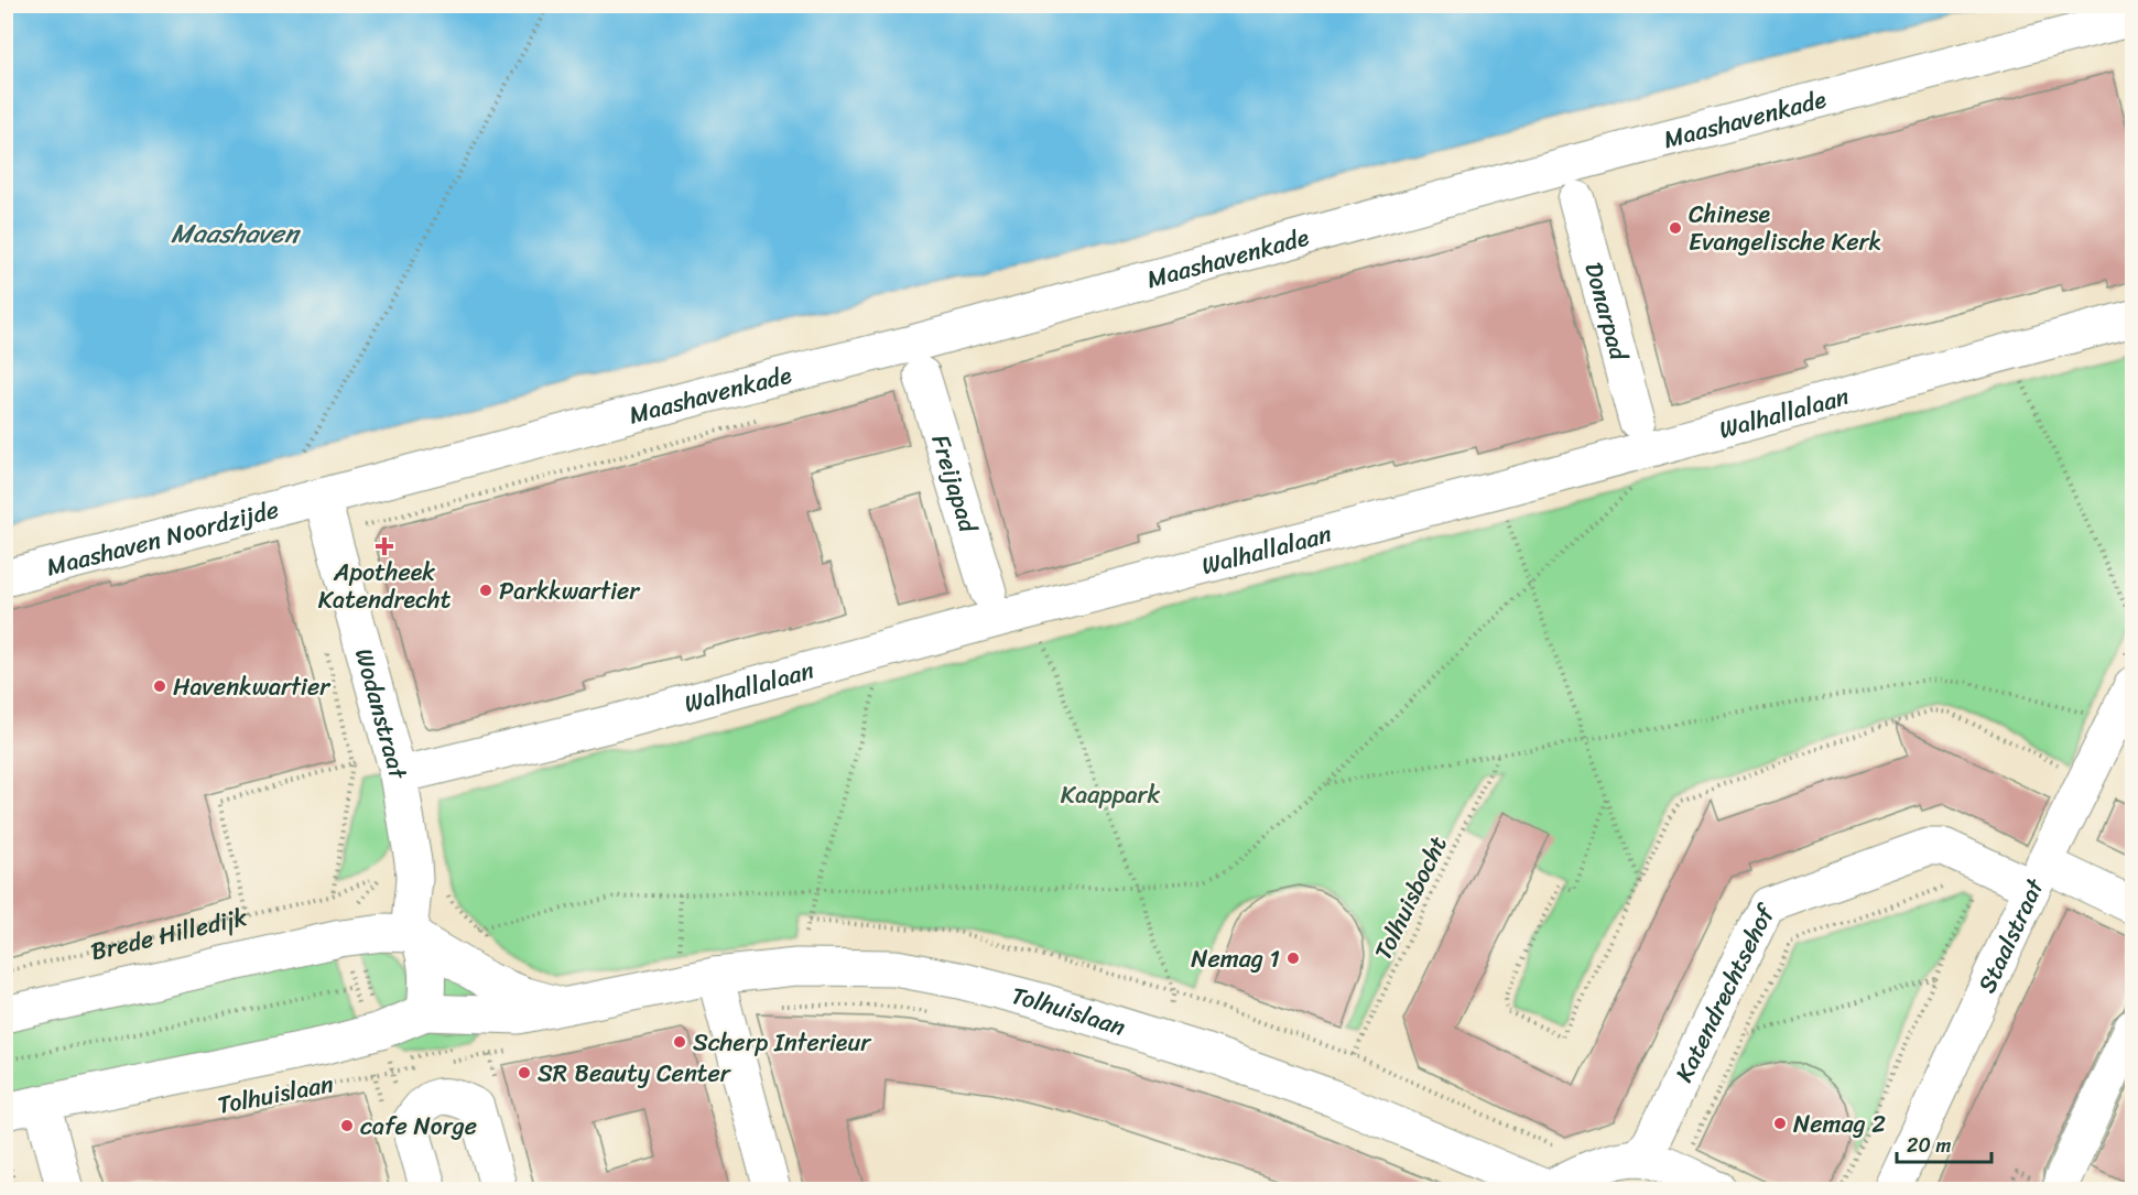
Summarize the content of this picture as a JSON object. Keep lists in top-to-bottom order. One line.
{"streets":{"street":["Maashavenkade","Donarpad","Walhallalaan","Freijapad","Maashaven Noordzijde","Wodanstraat","Staalstraat","Katendrechtsehof","Tolhuislaan"],"path":["Tolhuisbocht","Brede Hilledijk"]},"crossings":[["Maashavenkade","Maashaven Noordzijde"],["Maashavenkade","Wodanstraat"],["Donarpad","Walhallalaan"],["Walhallalaan","Wodanstraat"],["Maashaven Noordzijde","Wodanstraat"],["Wodanstraat","Brede Hilledijk"],["Wodanstraat","Tolhuislaan"],["Staalstraat","Katendrechtsehof"]],"water":["Maashaven"],"parks":["Kaappark"],"places":{"other":["Chinese Evangelische Kerk","Parkkwartier","Havenkwartier","Nemag 1","Scherp Interieur","SR Beauty Center","Nemag 2","cafe Norge"],"health":["Apotheek Katendrecht"]},"scale_bar":"20 m"}
